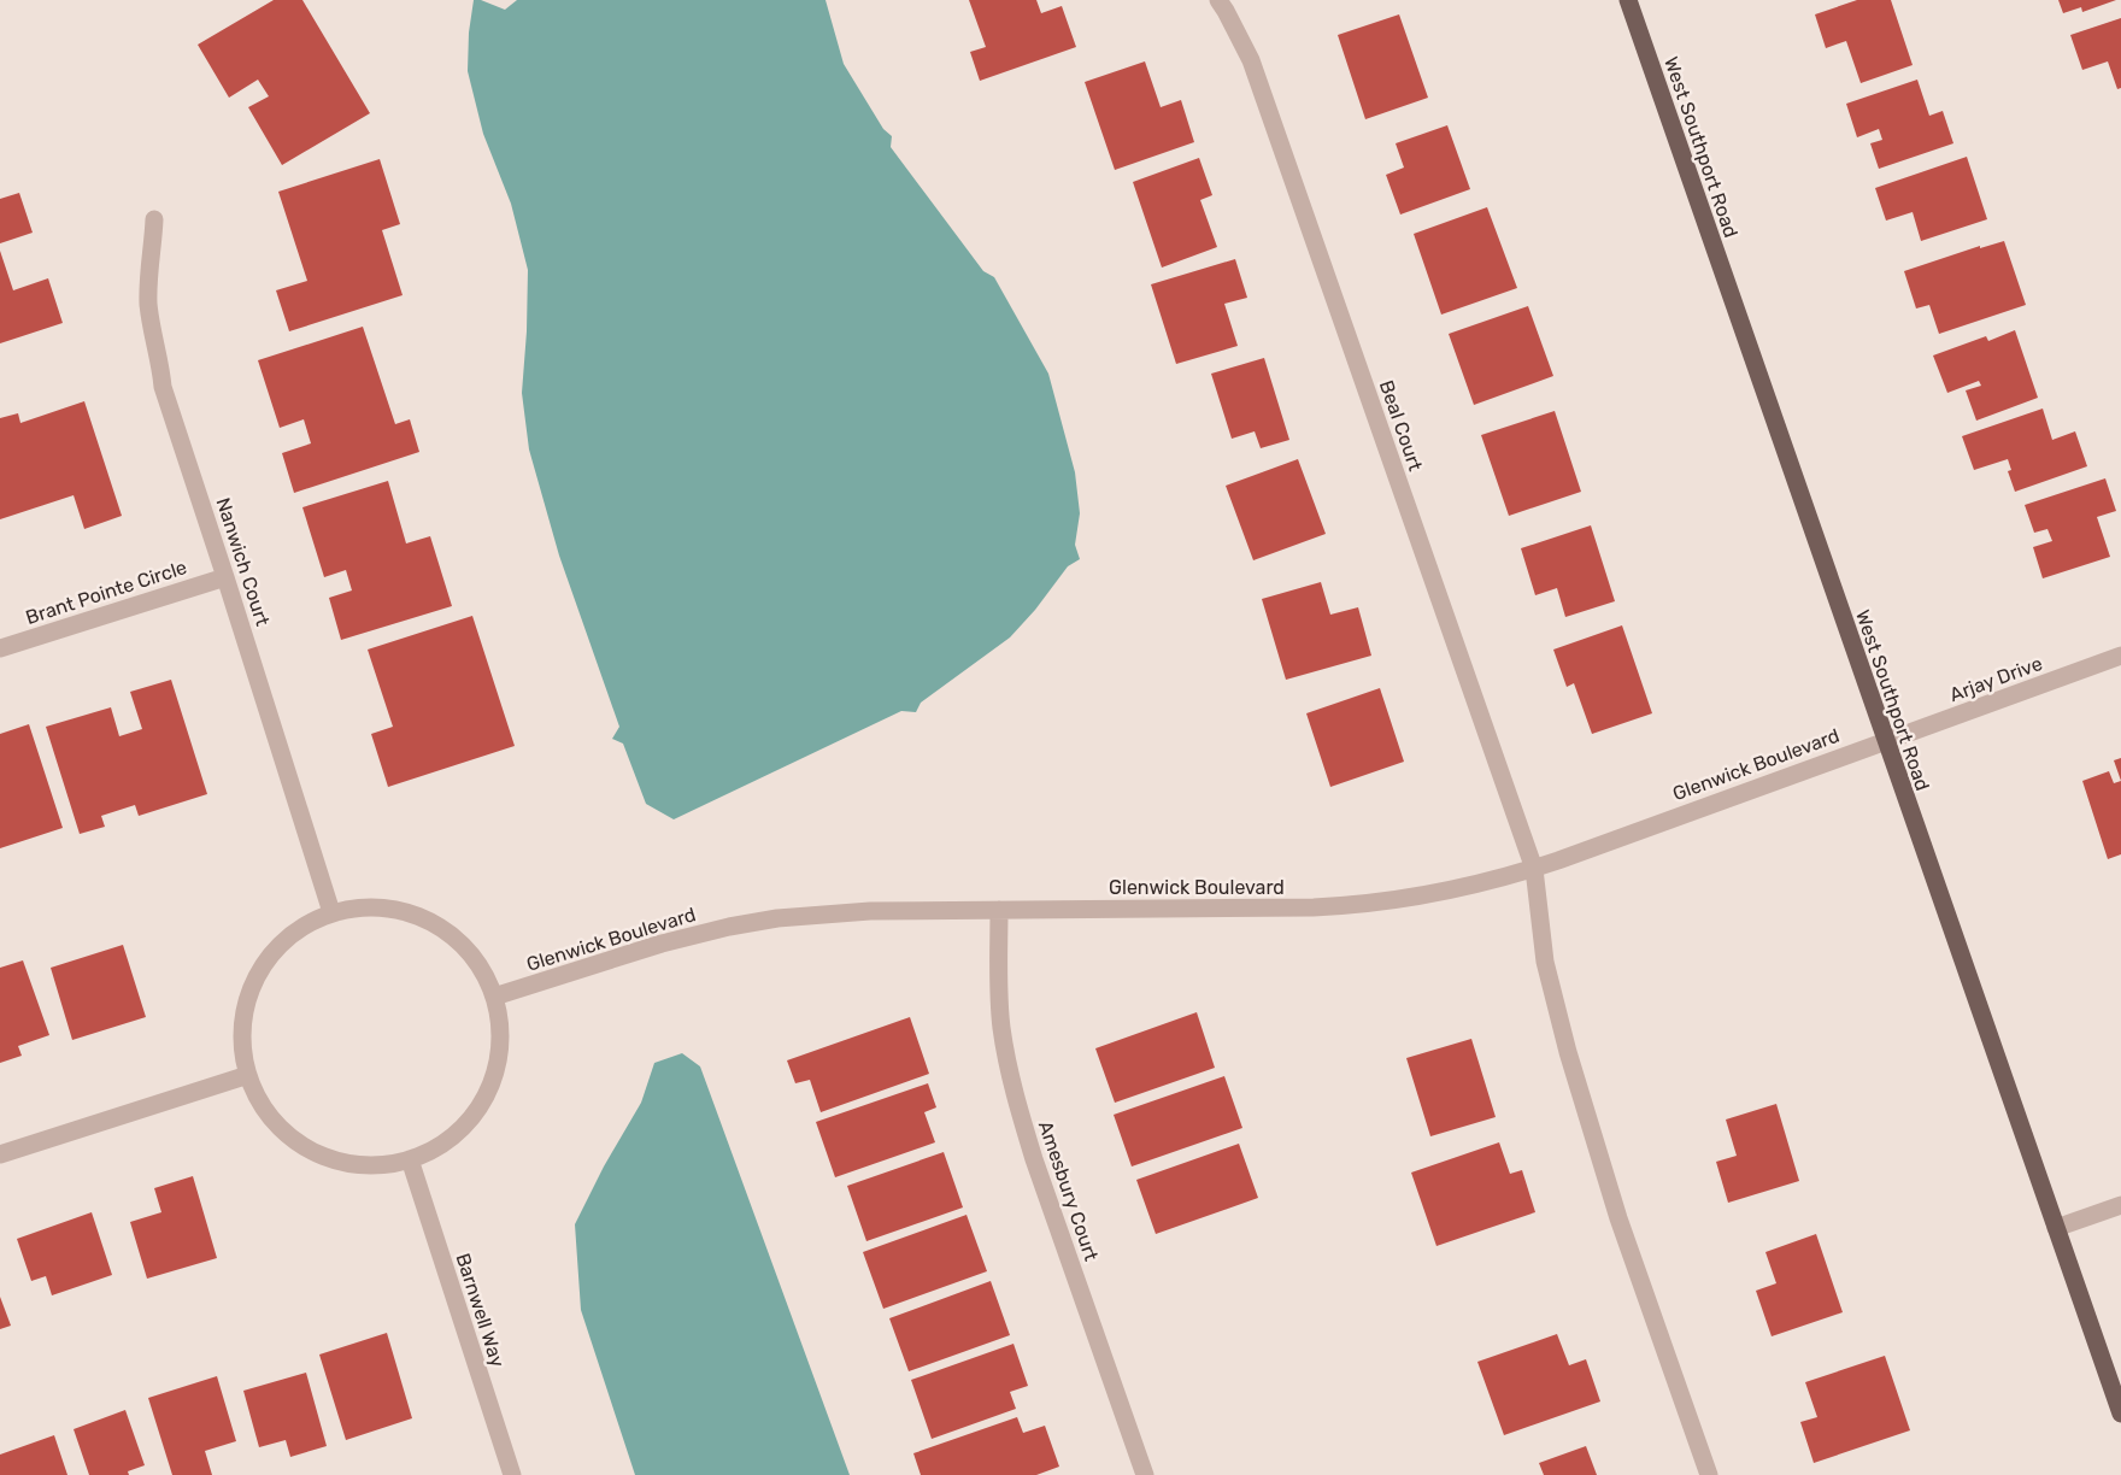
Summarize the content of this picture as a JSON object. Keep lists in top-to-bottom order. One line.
{"streets":{"main road":["West Southport Road"],"street":["Beal Court","Nanwich Court","Brant Pointe Circle","Arjay Drive","Glenwick Boulevard","Amesbury Court","Barnwell Way"]},"crossings":[["West Southport Road","Arjay Drive"],["West Southport Road","Glenwick Boulevard"],["Beal Court","Glenwick Boulevard"],["Nanwich Court","Brant Pointe Circle"],["Nanwich Court","Glenwick Boulevard"],["Nanwich Court","Barnwell Way"],["Arjay Drive","Glenwick Boulevard"],["Glenwick Boulevard","Amesbury Court"],["Glenwick Boulevard","Barnwell Way"]]}
